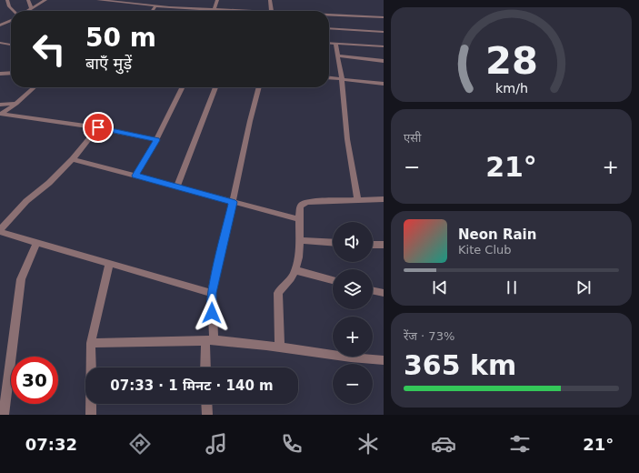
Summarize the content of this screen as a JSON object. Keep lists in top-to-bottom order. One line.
{"page":{"turn":["50 m","बाएँ मुड़ें"],"tile":["एसी",["रेंज · 73%","365 km"]],"heat":["−","21°","+"],"song":["Neon Rain","Kite Club"],"map_buttons":["+","−"],"limit":"30","trip":"07:33 · 1 मिनट · 140 m","tabs":["07:32","21°"],"gauge":["28","km/h"]}}
